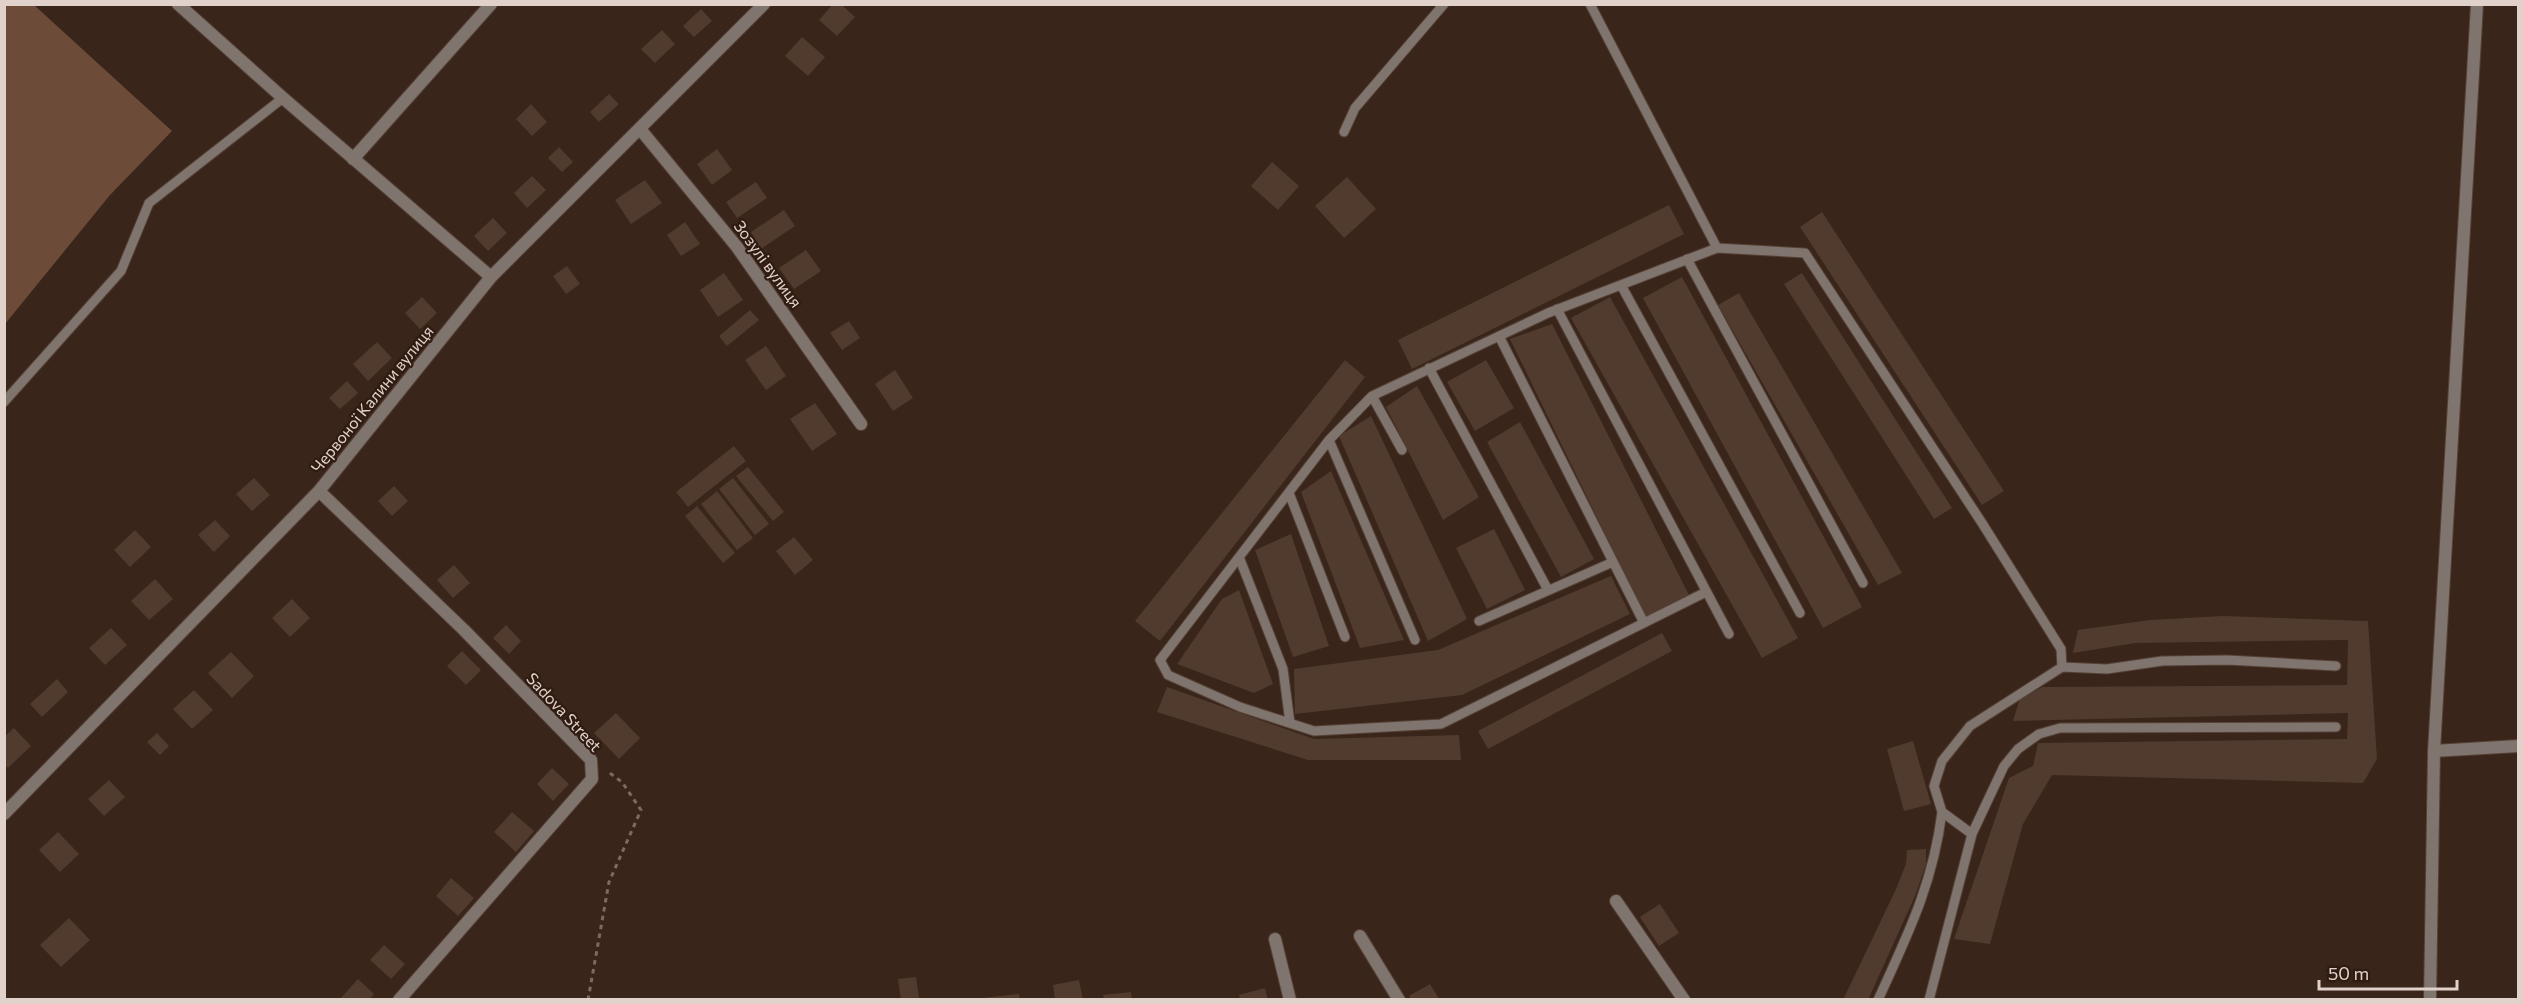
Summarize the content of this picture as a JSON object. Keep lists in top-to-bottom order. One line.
{"streets":{"street":["Зозулі вулиця","Червоної Калини вулиця","Sadova Street"]},"crossings":[["Зозулі вулиця","Червоної Калини вулиця"],["Червоної Калини вулиця","Sadova Street"]],"scale_bar":"50 m"}
